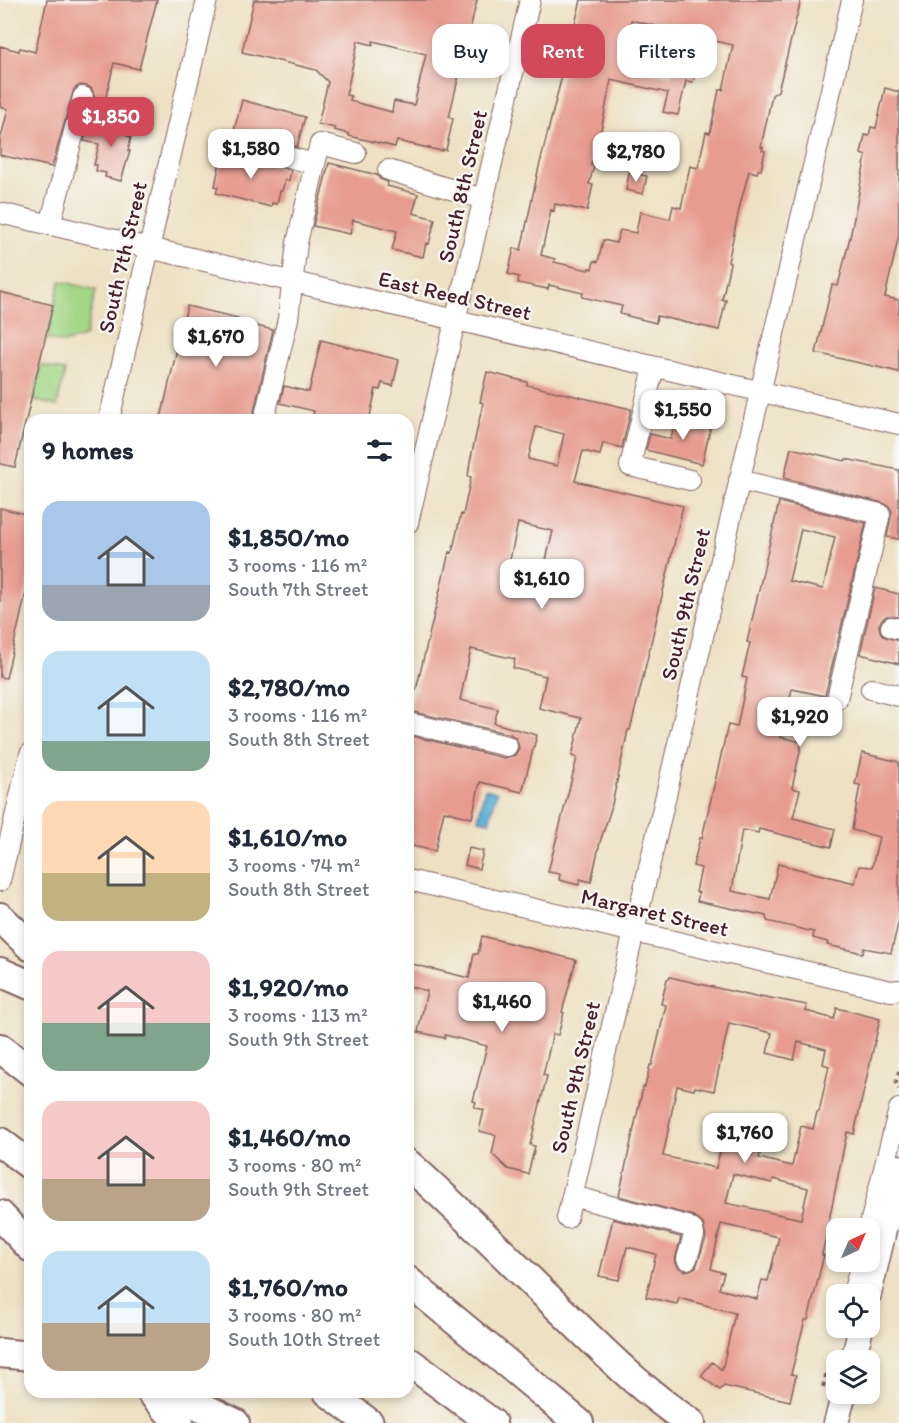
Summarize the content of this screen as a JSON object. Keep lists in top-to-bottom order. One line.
{"streets":{"street":["South 8th Street","South 7th Street","East Reed Street","South 9th Street","Margaret Street"]},"crossings":[["South 8th Street","East Reed Street"],["South 7th Street","East Reed Street"],["East Reed Street","South 9th Street"],["South 9th Street","Margaret Street"]],"north":"top right","page":{"chip":["Buy","Rent","Filters"],"price":["$1,850","$1,580","$2,780","$1,670","$1,550","$1,610","$1,920","$1,460","$1,760"],"heading":"9 homes","list":[{"name":"$1,850/mo","note":"3 rooms · 116 m² · South 7th Street"},{"name":"$2,780/mo","note":"3 rooms · 116 m² · South 8th Street"},{"name":"$1,610/mo","note":"3 rooms · 74 m² · South 8th Street"},{"name":"$1,920/mo","note":"3 rooms · 113 m² · South 9th Street"},{"name":"$1,460/mo","note":"3 rooms · 80 m² · South 9th Street"},{"name":"$1,760/mo","note":"3 rooms · 80 m² · South 10th Street"}]}}
